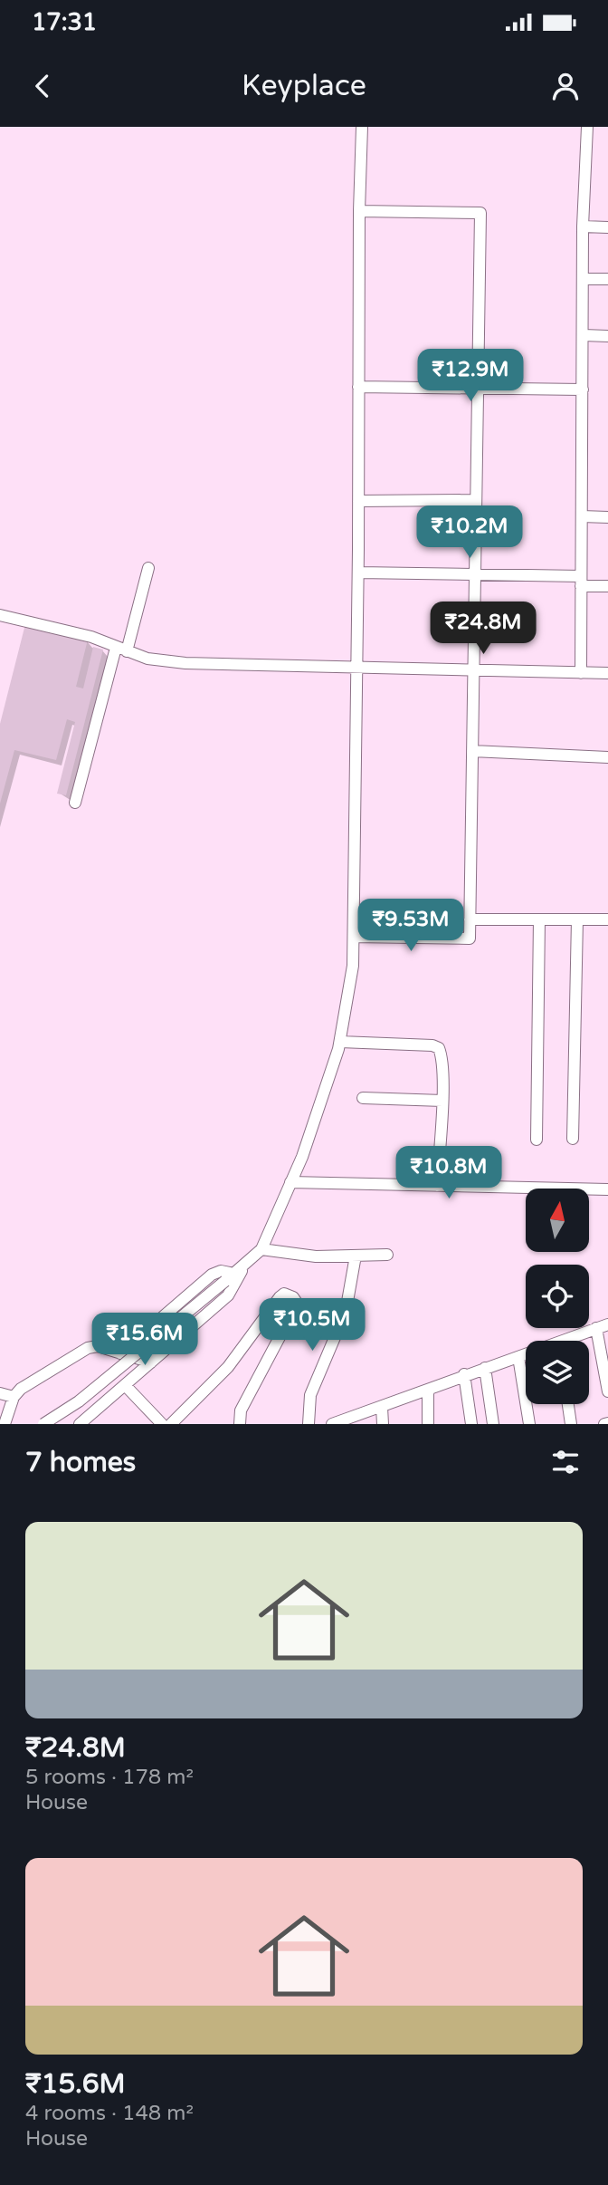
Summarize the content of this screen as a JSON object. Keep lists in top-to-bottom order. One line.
{"north":"top","page":{"status":"17:31","header":"Keyplace","price":["₹12.9M","₹10.2M","₹24.8M","₹9.53M","₹10.8M","₹10.5M","₹15.6M"],"heading":"7 homes","list":[{"name":"₹24.8M","note":"5 rooms · 178 m² · House"},{"name":"₹15.6M","note":"4 rooms · 148 m² · House"}]}}
